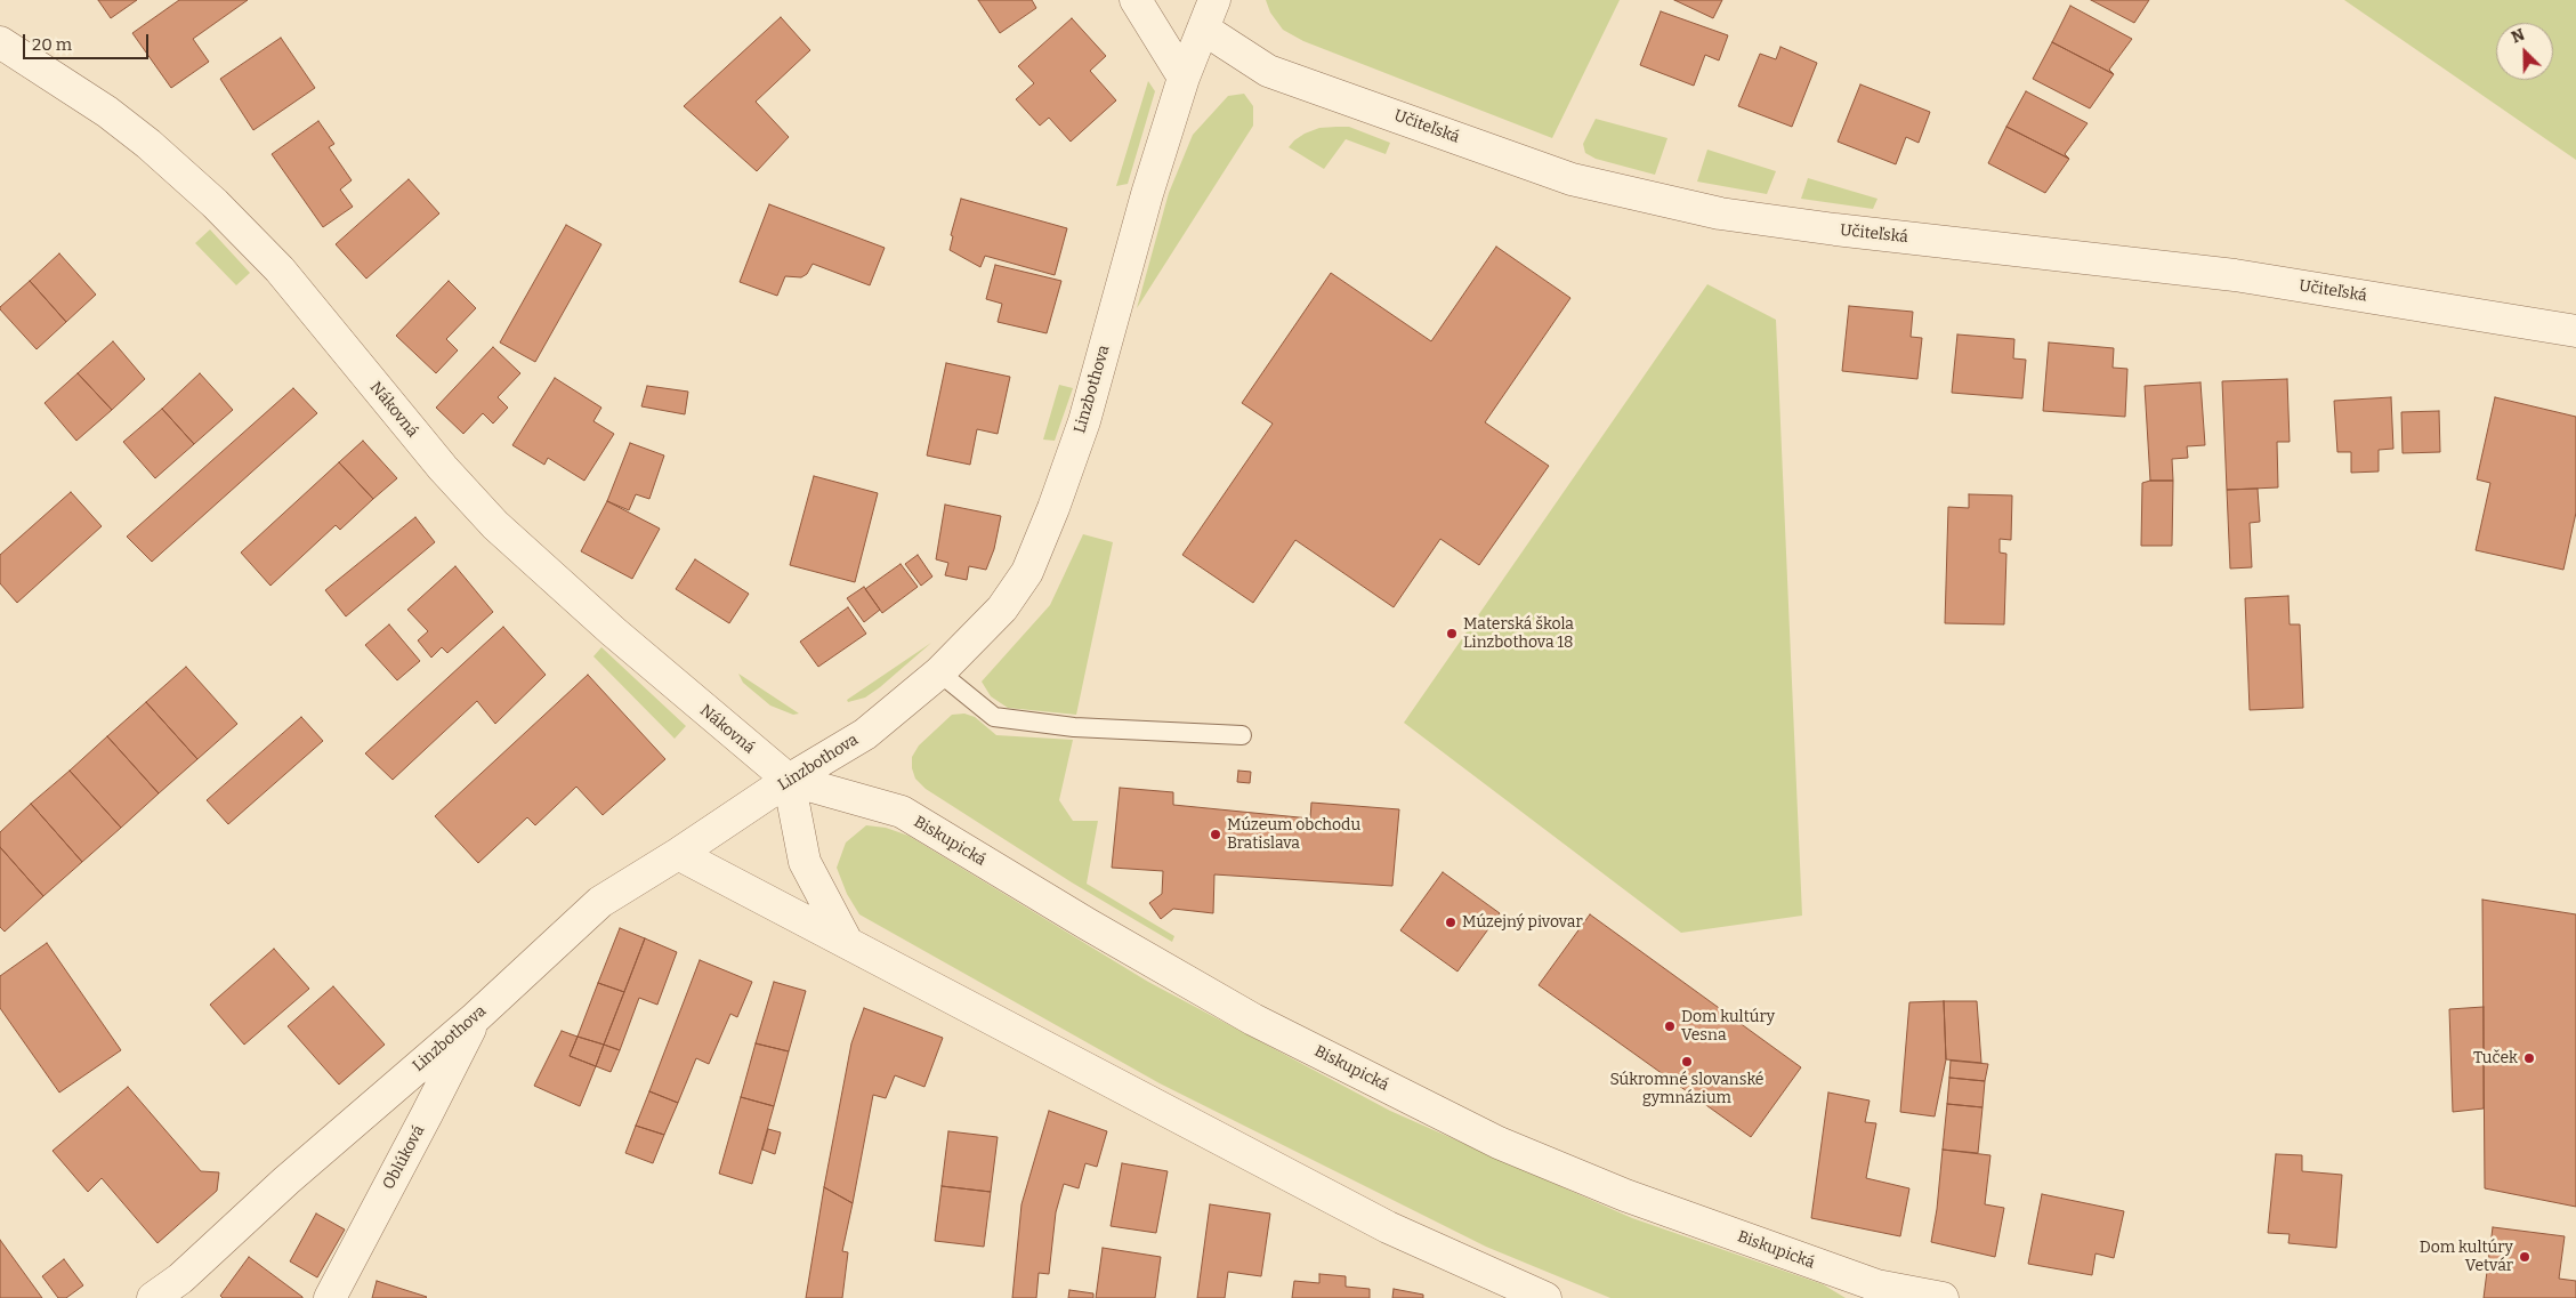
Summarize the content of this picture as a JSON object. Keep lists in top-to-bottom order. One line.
{"streets":{"street":["Učiteľská","Linzbothova","Nákovná","Biskupická","Oblúková"]},"crossings":[["Učiteľská","Linzbothova"],["Linzbothova","Nákovná"],["Linzbothova","Biskupická"],["Linzbothova","Oblúková"],["Nákovná","Biskupická"]],"places":["Materská škola Linzbothova 18","Múzeum obchodu Bratislava","Múzejný pivovar","Dom kultúry Vesna","Tuček","Súkromné slovanské gymnázium","Dom kultúry Vetvár"],"scale_bar":"20 m","north":"top left"}
